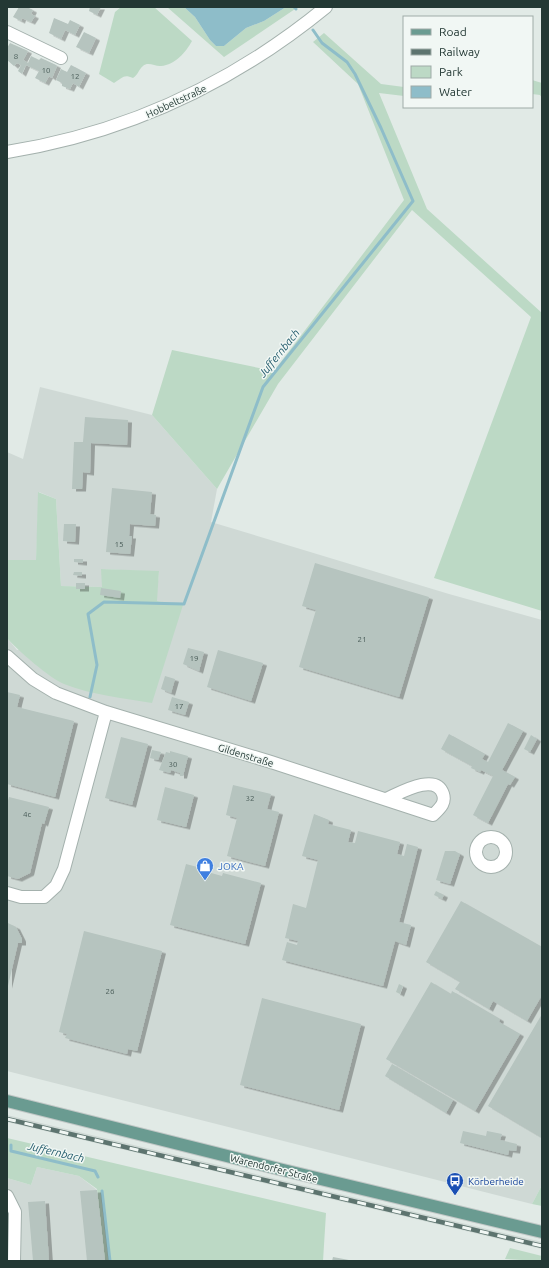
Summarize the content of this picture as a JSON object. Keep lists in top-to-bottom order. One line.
{"streets":{"main road":["Warendorfer Straße"],"street":["Hobbeltstraße","Gildenstraße"]},"water":["Juffernbach"],"places":{"shop":["JOKA"],"bus stop":["Körberheide"]},"house_numbers":["8","10","12","15","21","19","17","30","32","4c","26"],"legend":["Road","Railway","Park","Water"]}
